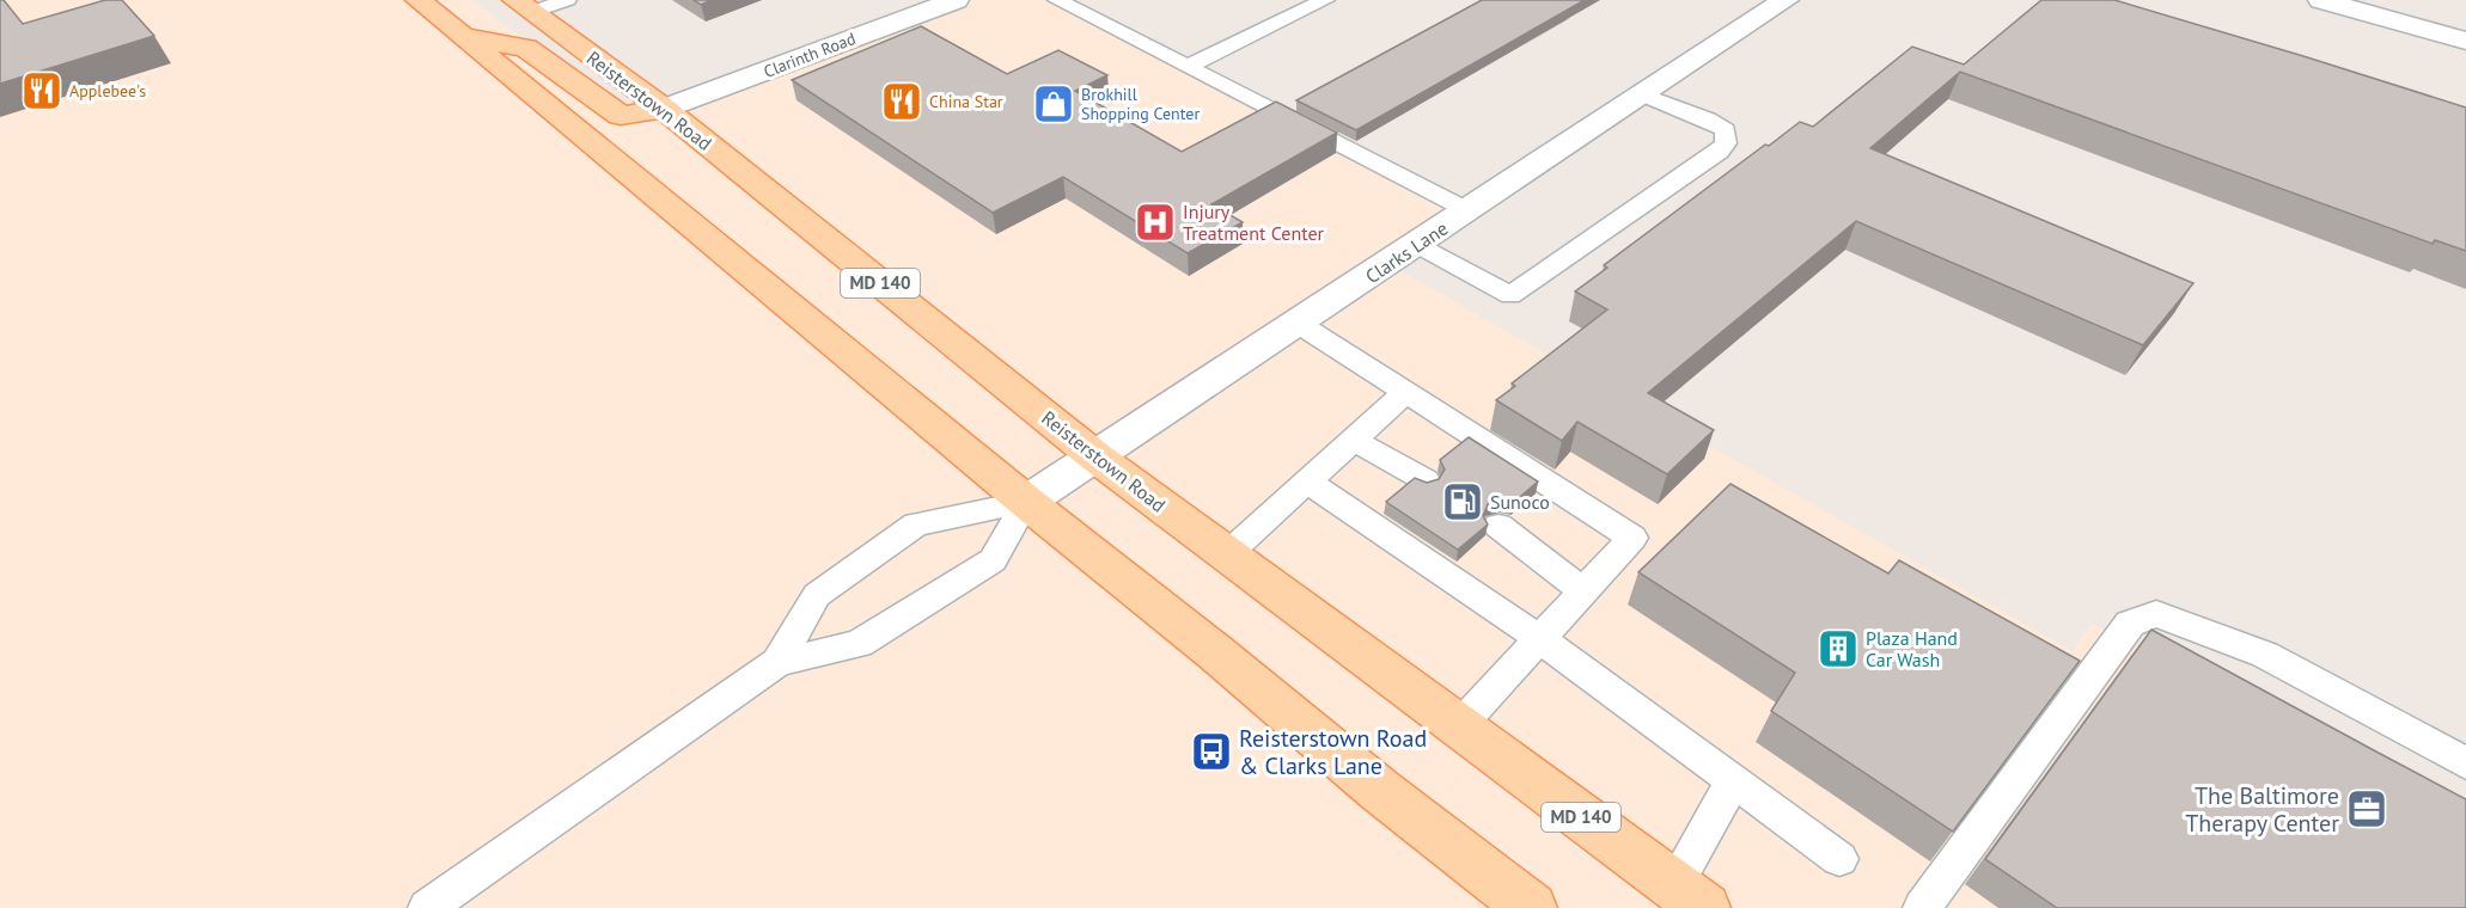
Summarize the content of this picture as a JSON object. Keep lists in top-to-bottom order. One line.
{"streets":{"main road":["Reisterstown Road","MD 140"],"street":["Clarinth Road","Clarks Lane"]},"crossings":[["Clarinth Road","Reisterstown Road"],["Reisterstown Road","Clarks Lane"]],"places":{"restaurant":["Applebee's","China Star"],"shop":["Brokhill Shopping Center"],"hospital":["Injury Treatment Center"],"fuel station":["Sunoco"],"building":["Plaza Hand Car Wash"],"bus stop":["Reisterstown Road & Clarks Lane"],"office":["The Baltimore Therapy Center"]}}
